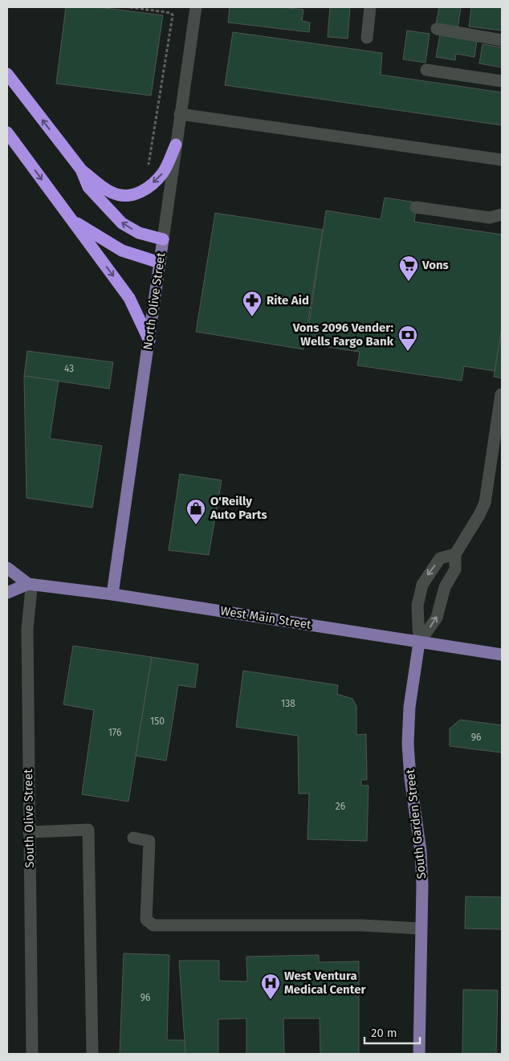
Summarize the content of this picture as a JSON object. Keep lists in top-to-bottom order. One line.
{"streets":{"main road":["North Olive Street","West Main Street","South Garden Street"],"street":["South Olive Street"]},"crossings":[["North Olive Street","West Main Street"],["West Main Street","South Olive Street"],["West Main Street","South Garden Street"]],"places":{"supermarket":["Vons"],"pharmacy":["Rite Aid"],"bank":["Vons 2096 Vender: Wells Fargo Bank"],"shop":["O'Reilly Auto Parts"],"hospital":["West Ventura Medical Center"]},"house_numbers":["43","138","150","176","96","26","96"],"scale_bar":"20 m"}
